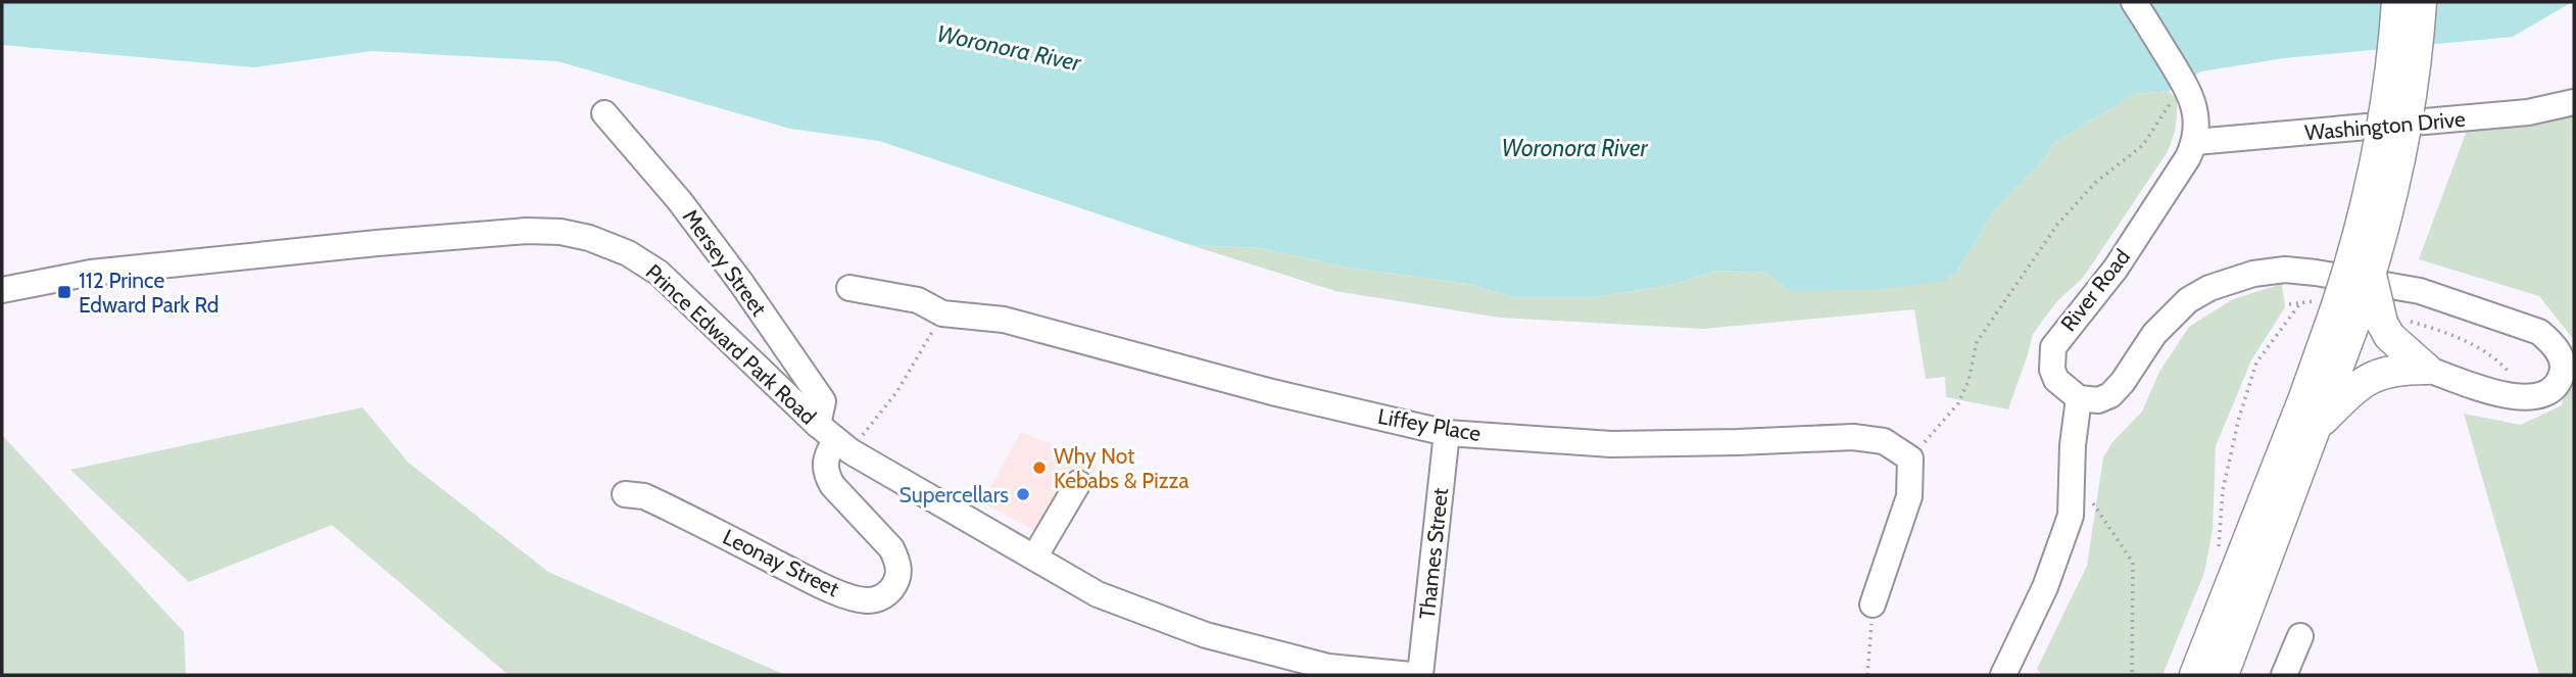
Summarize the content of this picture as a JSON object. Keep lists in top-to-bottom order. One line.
{"streets":{"street":["Washington Drive","Mersey Street","River Road","Prince Edward Park Road","Liffey Place","Thames Street","Leonay Street"]},"crossings":[["Washington Drive","River Road"],["Mersey Street","Prince Edward Park Road"],["Mersey Street","Leonay Street"],["Prince Edward Park Road","Leonay Street"],["Liffey Place","Thames Street"]],"water":["Woronora River"],"places":{"transit":["112 Prince Edward Park Rd"],"other":["Why Not Kebabs & Pizza","Supercellars"]}}
